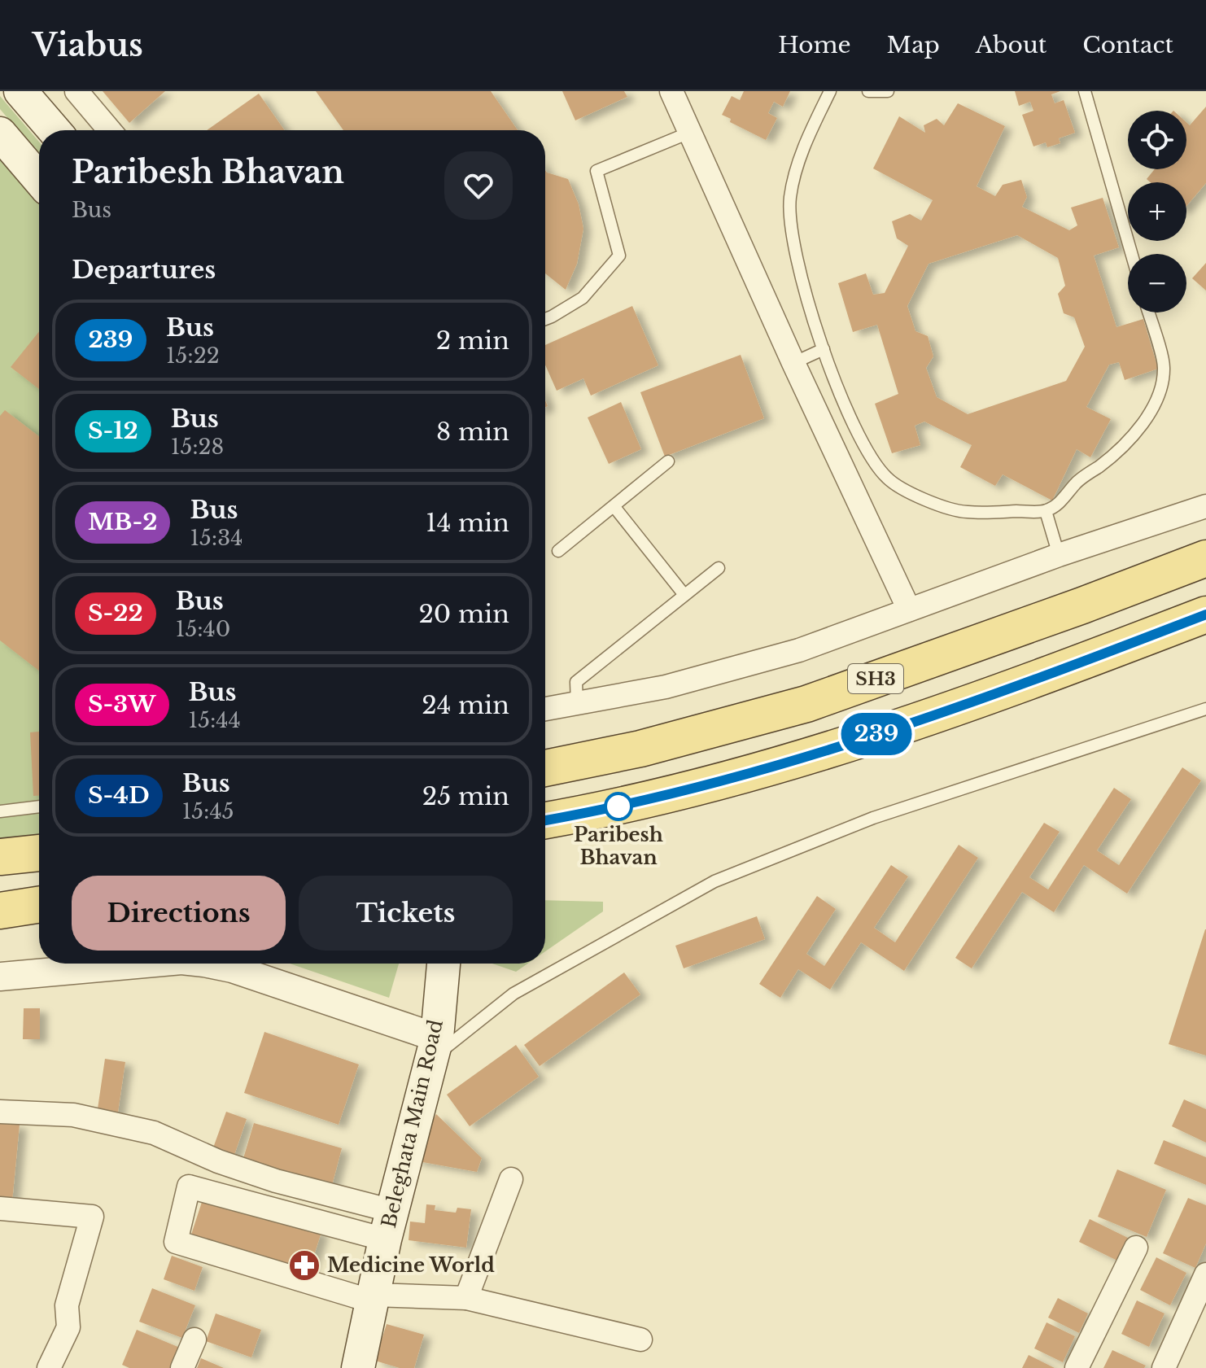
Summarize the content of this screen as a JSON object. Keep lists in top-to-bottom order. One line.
{"streets":{"main road":["SH3","Beleghata Main Road"]},"places":{"other":["Paribesh Bhavan"],"pharmacy":["Medicine World"]},"lines":["bus line 239"],"page":{"header":"Viabus","nav":["Home","Map","About","Contact"],"on_map":"239","map_buttons":["+","−"],"heading":[["Paribesh Bhavan","Bus"],"Departures"],"list":[{"mark":"239","name":"Bus","note":"15:22","value":"2 min"},{"mark":"S-12","name":"Bus","note":"15:28","value":"8 min"},{"mark":"MB-2","name":"Bus","note":"15:34","value":"14 min"},{"mark":"S-22","name":"Bus","note":"15:40","value":"20 min"},{"mark":"S-3W","name":"Bus","note":"15:44","value":"24 min"},{"mark":"S-4D","name":"Bus","note":"15:45","value":"25 min"}],"buttons":["Directions","Tickets"]}}
